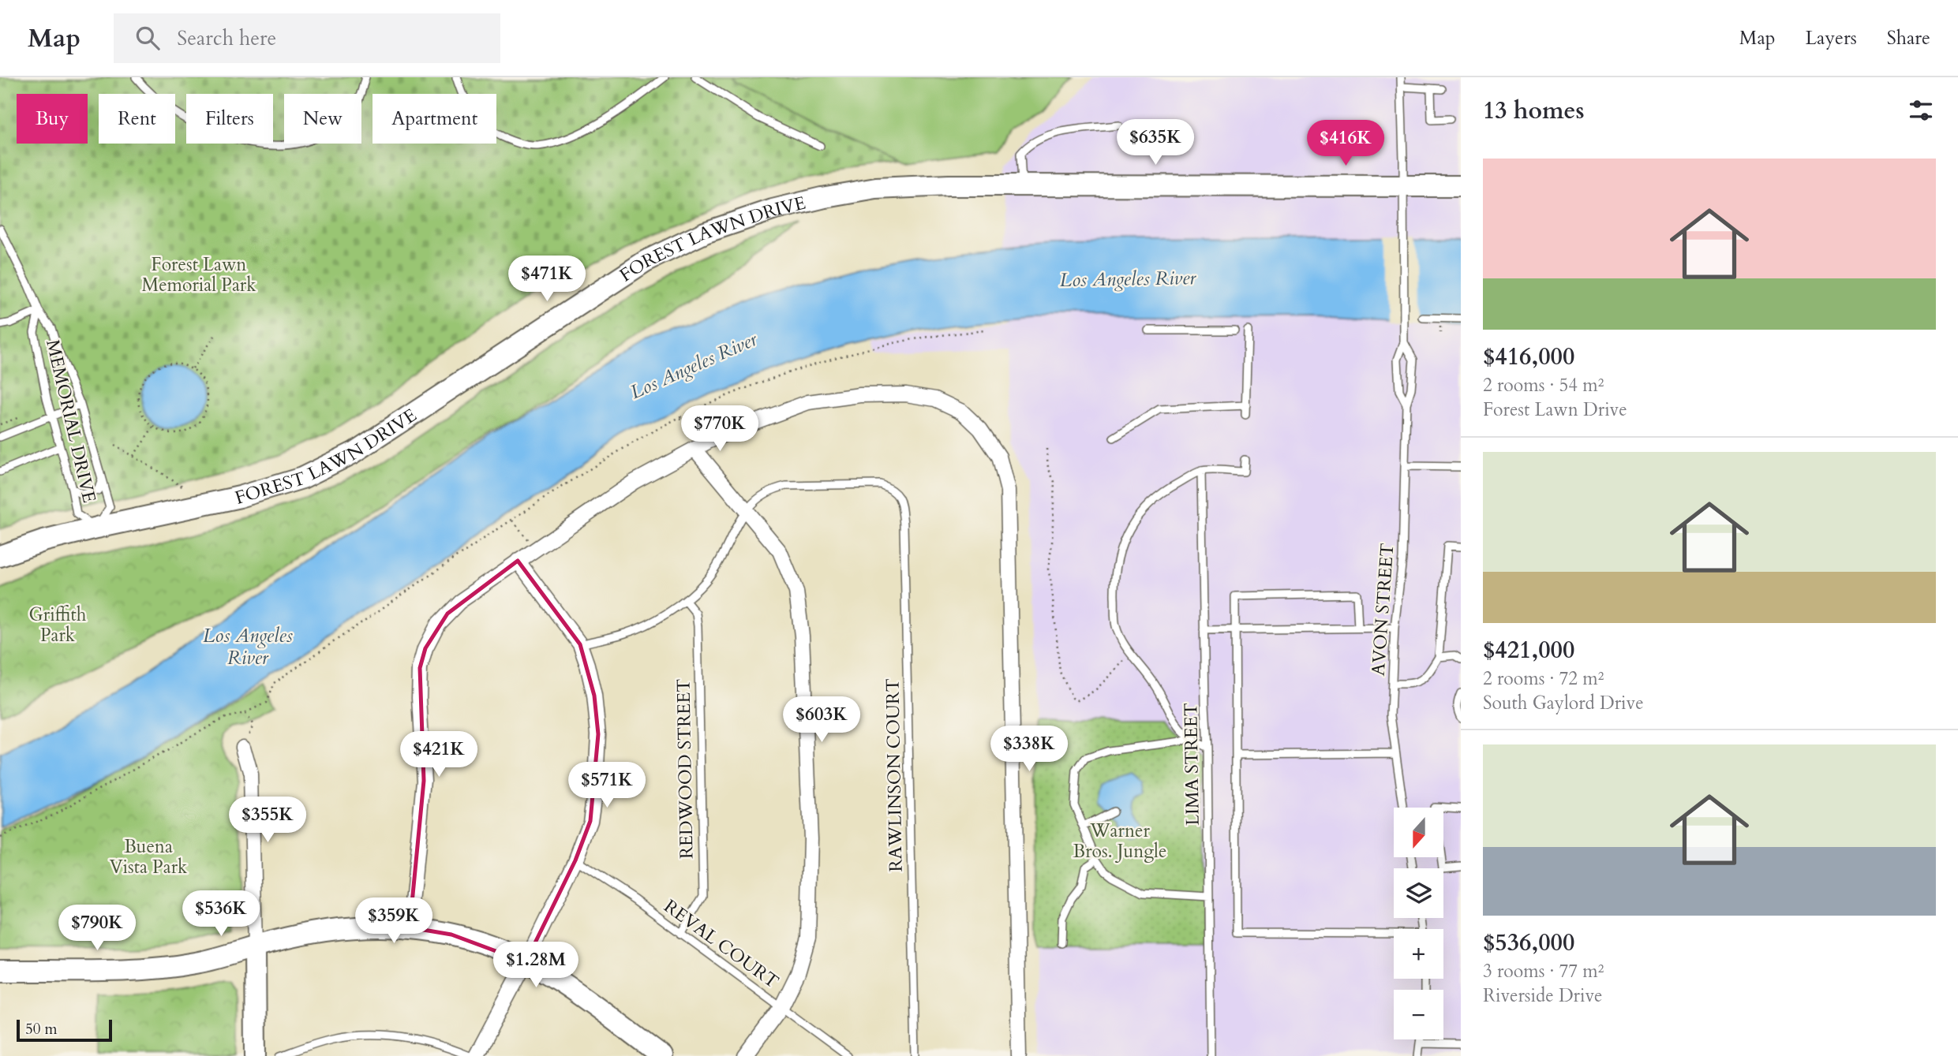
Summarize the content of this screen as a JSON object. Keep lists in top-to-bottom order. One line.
{"streets":{"street":["FOREST LAWN DRIVE"],"lane":["MEMORIAL DRIVE","AVON STREET","LIMA STREET","REDWOOD STREET","RAWLINSON COURT","REVAL COURT"]},"crossings":[["FOREST LAWN DRIVE","MEMORIAL DRIVE"],["FOREST LAWN DRIVE","AVON STREET"],["REDWOOD STREET","REVAL COURT"]],"water":["Los Angeles River"],"parks":["Forest Lawn Memorial Park","Griffith Park","Warner Bros. Jungle","Buena Vista Park"],"scale_bar":"50 m","north":"bottom","page":{"header":"Map","search":"Search here","nav":["Map","Layers","Share"],"heading":"13 homes","chip":["Buy","Rent","Filters","New","Apartment"],"price":["$635K","$416K","$471K","$770K","$603K","$338K","$421K","$571K","$355K","$536K","$359K","$790K","$1.28M"],"list":[{"name":"$416,000","note":"2 rooms · 54 m² · Forest Lawn Drive"},{"name":"$421,000","note":"2 rooms · 72 m² · South Gaylord Drive"},{"name":"$536,000","note":"3 rooms · 77 m² · Riverside Drive"}],"map_buttons":["+","−"],"scale":"50 m"}}
